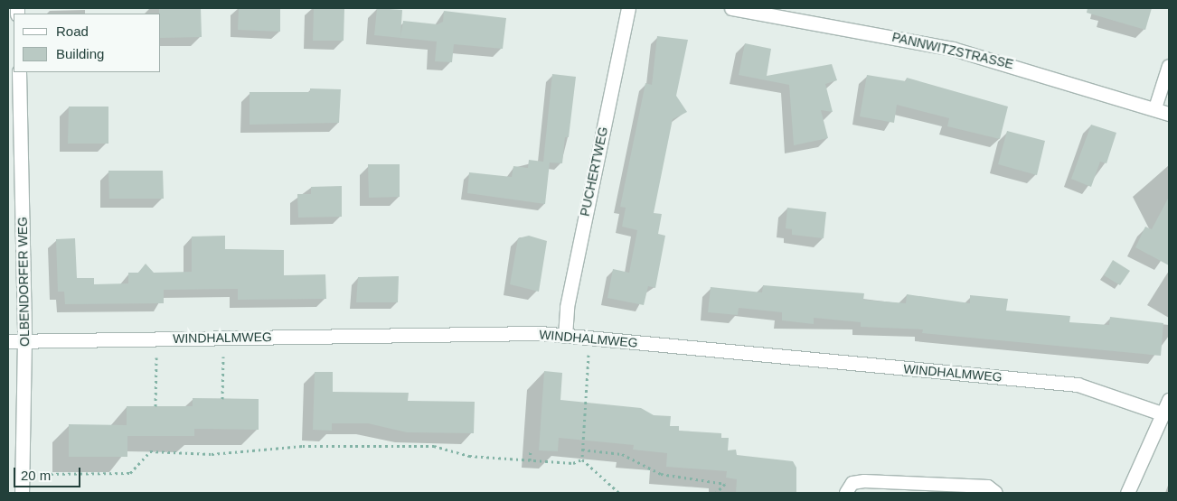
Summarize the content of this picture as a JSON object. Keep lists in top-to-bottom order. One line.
{"streets":{"street":["PANNWITZSTRASSE","PUCHERTWEG","OLBENDORFER WEG","WINDHALMWEG"]},"crossings":[["PUCHERTWEG","WINDHALMWEG"],["OLBENDORFER WEG","WINDHALMWEG"]],"legend":["Road","Building"],"scale_bar":"20 m"}
